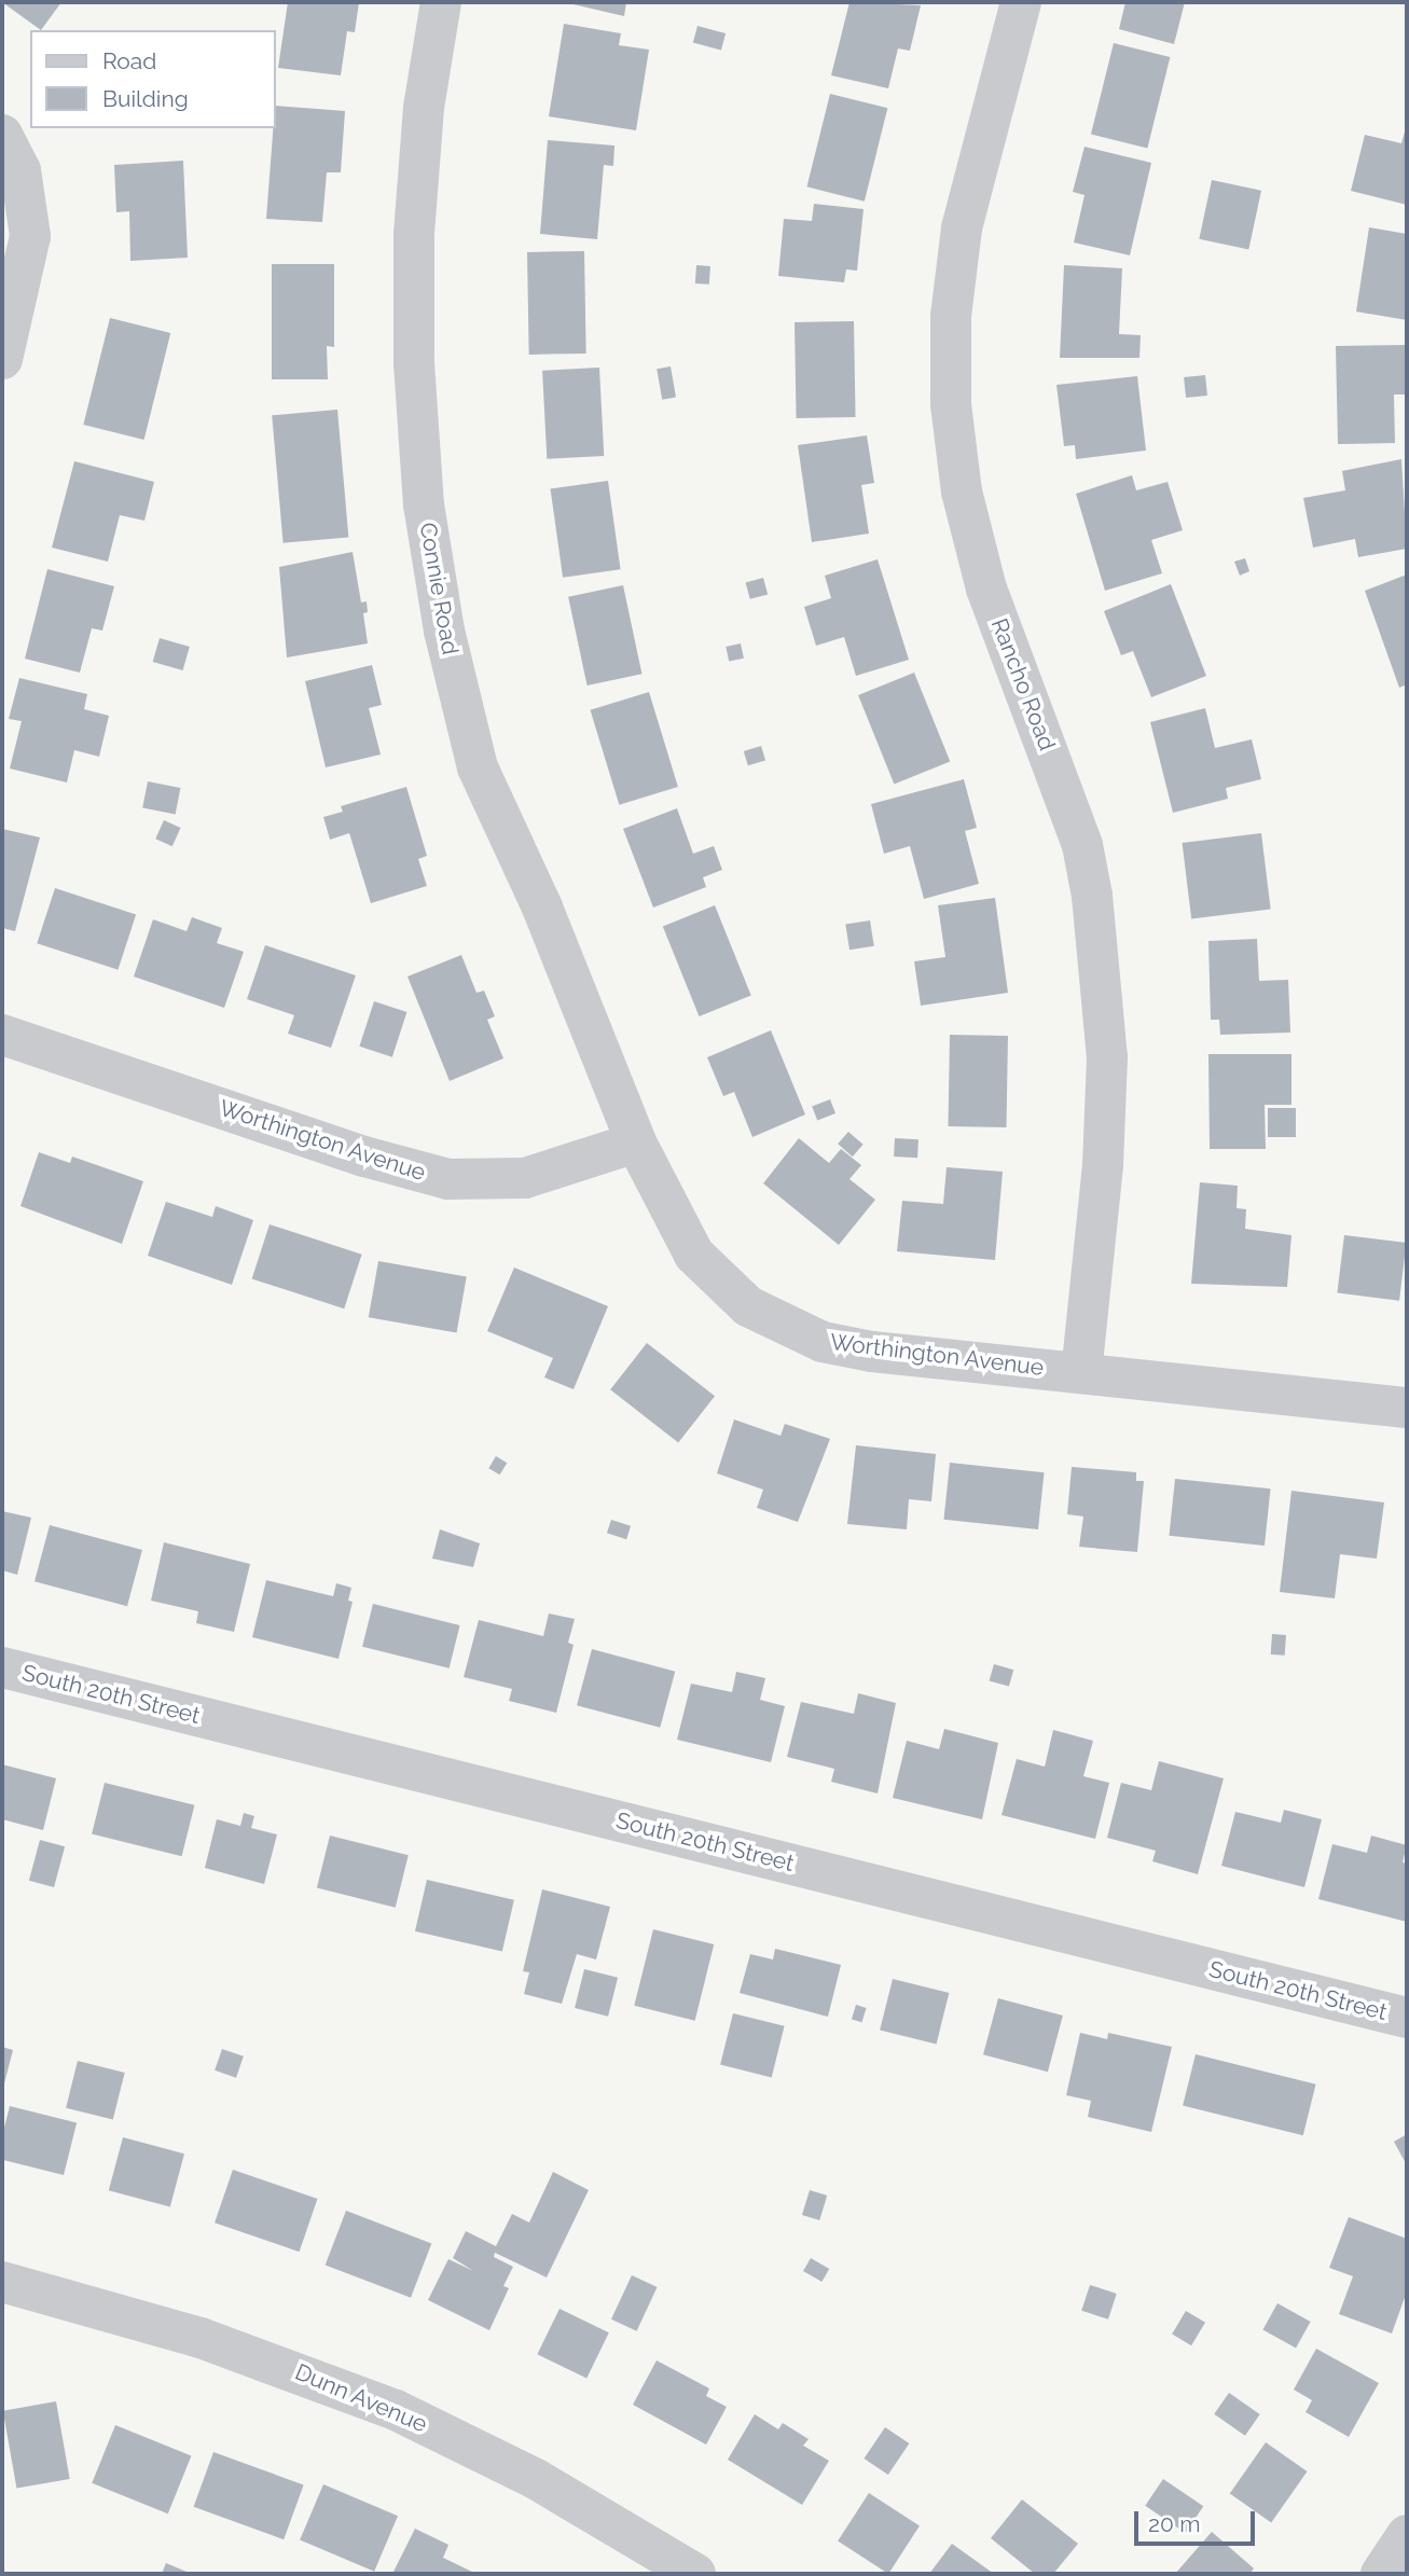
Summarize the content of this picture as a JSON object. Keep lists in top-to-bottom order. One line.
{"streets":{"street":["Connie Road","Rancho Road","Worthington Avenue","South 20th Street","Dunn Avenue"]},"crossings":[["Connie Road","Worthington Avenue"],["Rancho Road","Worthington Avenue"]],"legend":["Road","Building"],"scale_bar":"20 m"}
